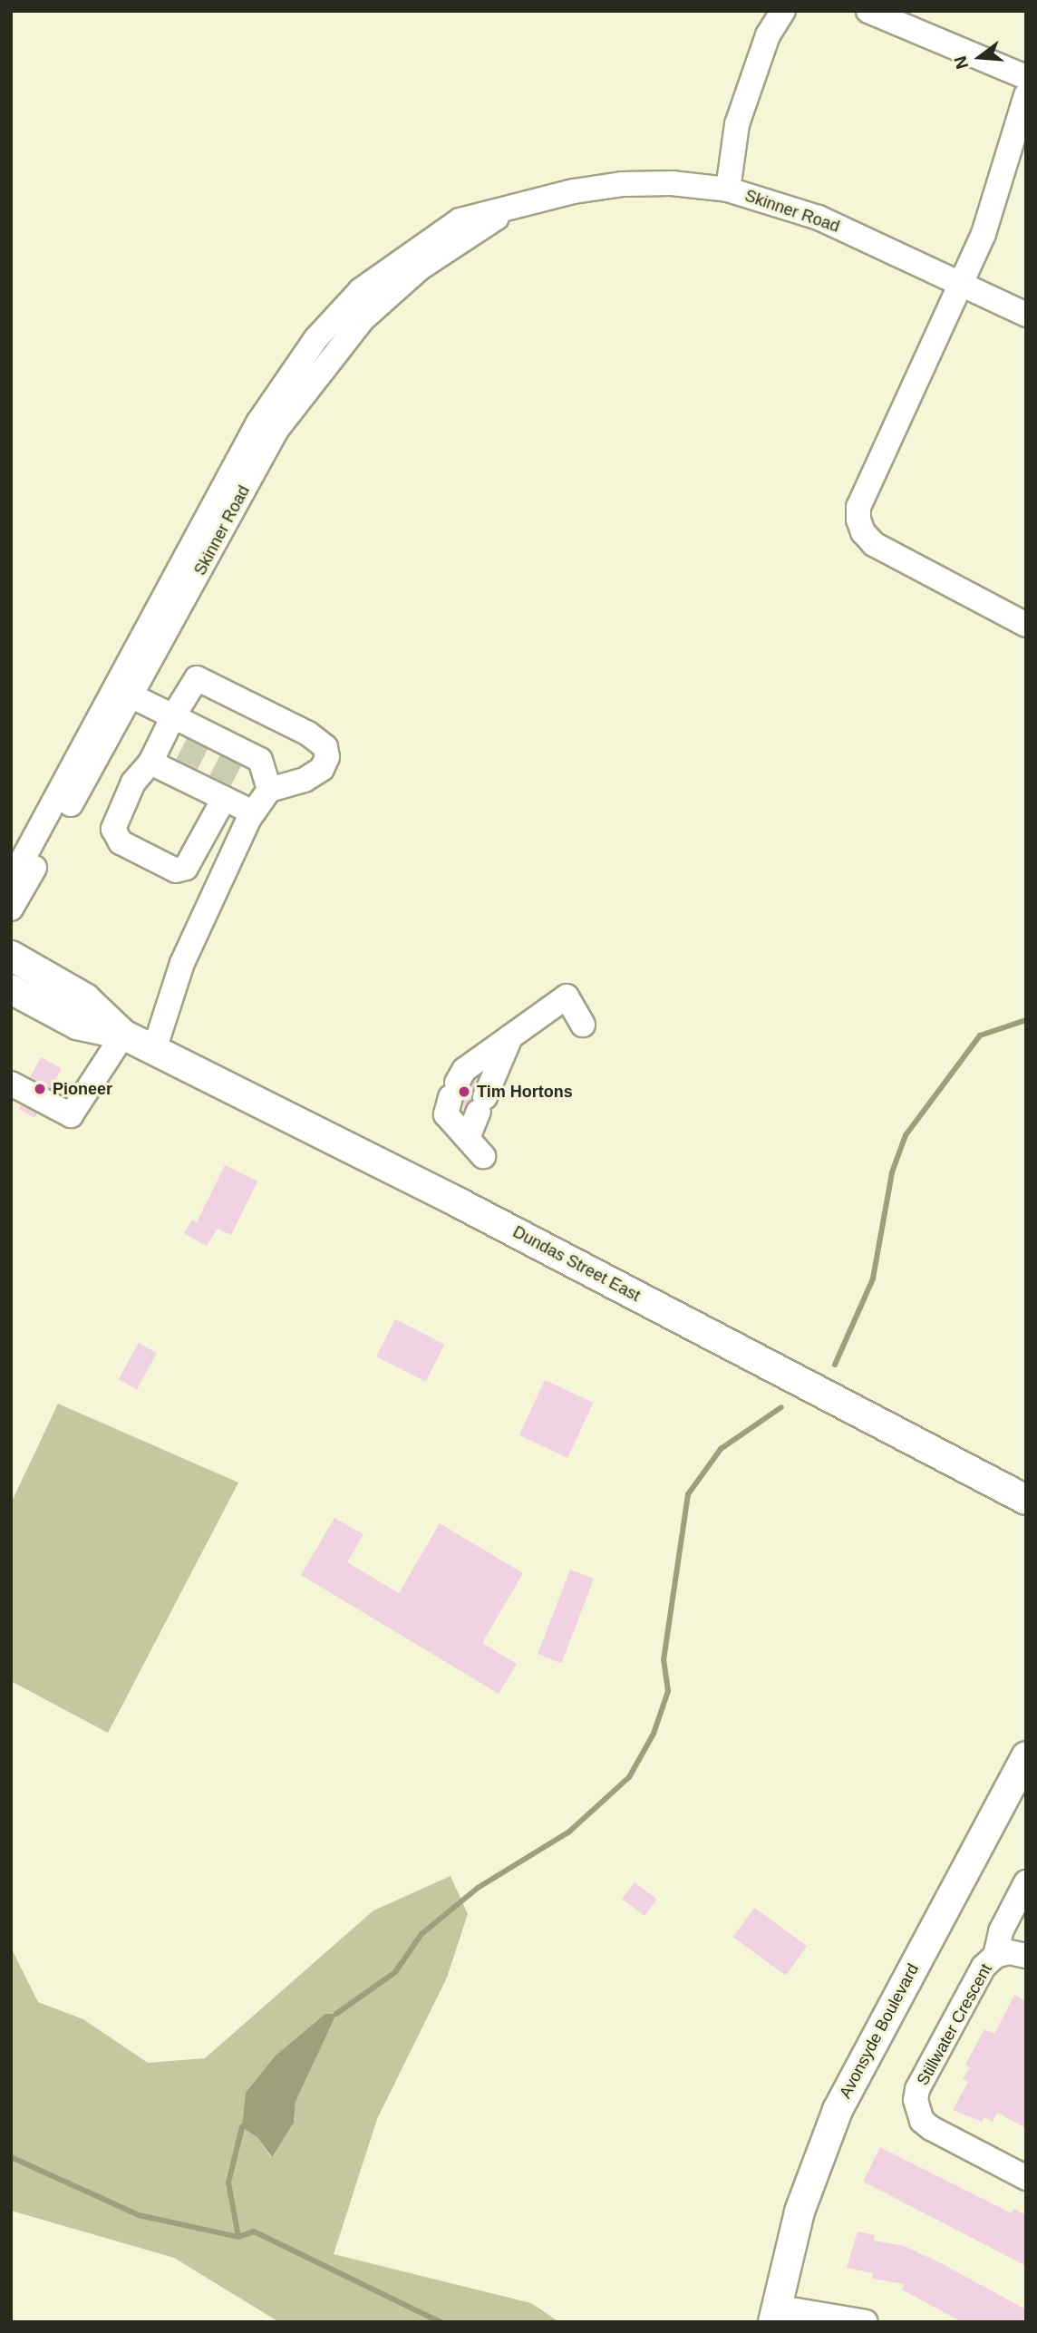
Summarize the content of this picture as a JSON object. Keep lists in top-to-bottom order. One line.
{"streets":{"main road":["Dundas Street East","Avonsyde Boulevard"],"street":["Skinner Road","Stillwater Crescent"]},"places":["Pioneer","Tim Hortons"],"north":"left"}
